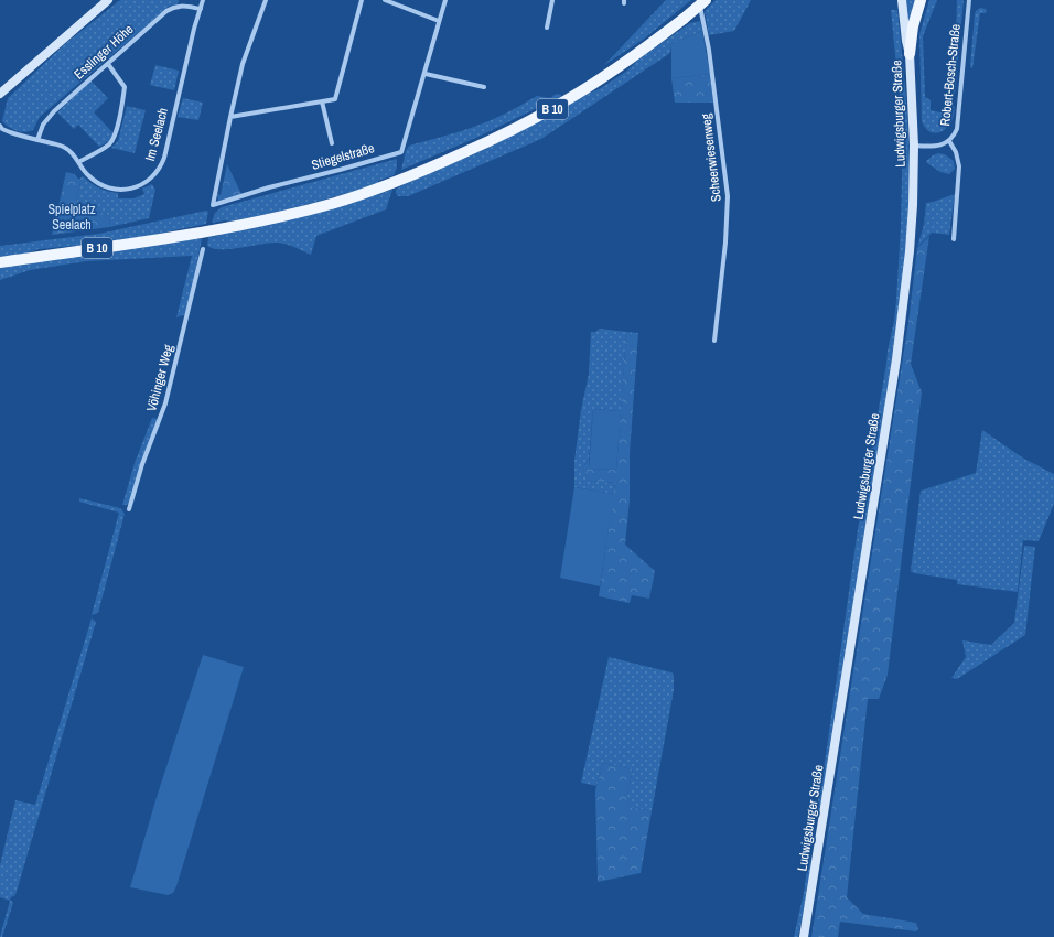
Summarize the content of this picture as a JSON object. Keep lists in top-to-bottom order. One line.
{"streets":{"main road":["B 10","Ludwigsburger Straße"],"street":["Esslinger Höhe","Robert-Bosch-Straße","Im Seelach","Stiegelstraße","Scheerwiesenweg","Vöhinger Weg"]},"crossings":[["Esslinger Höhe","Im Seelach"],["Robert-Bosch-Straße","Ludwigsburger Straße"]],"parks":["Spielplatz Seelach"]}
